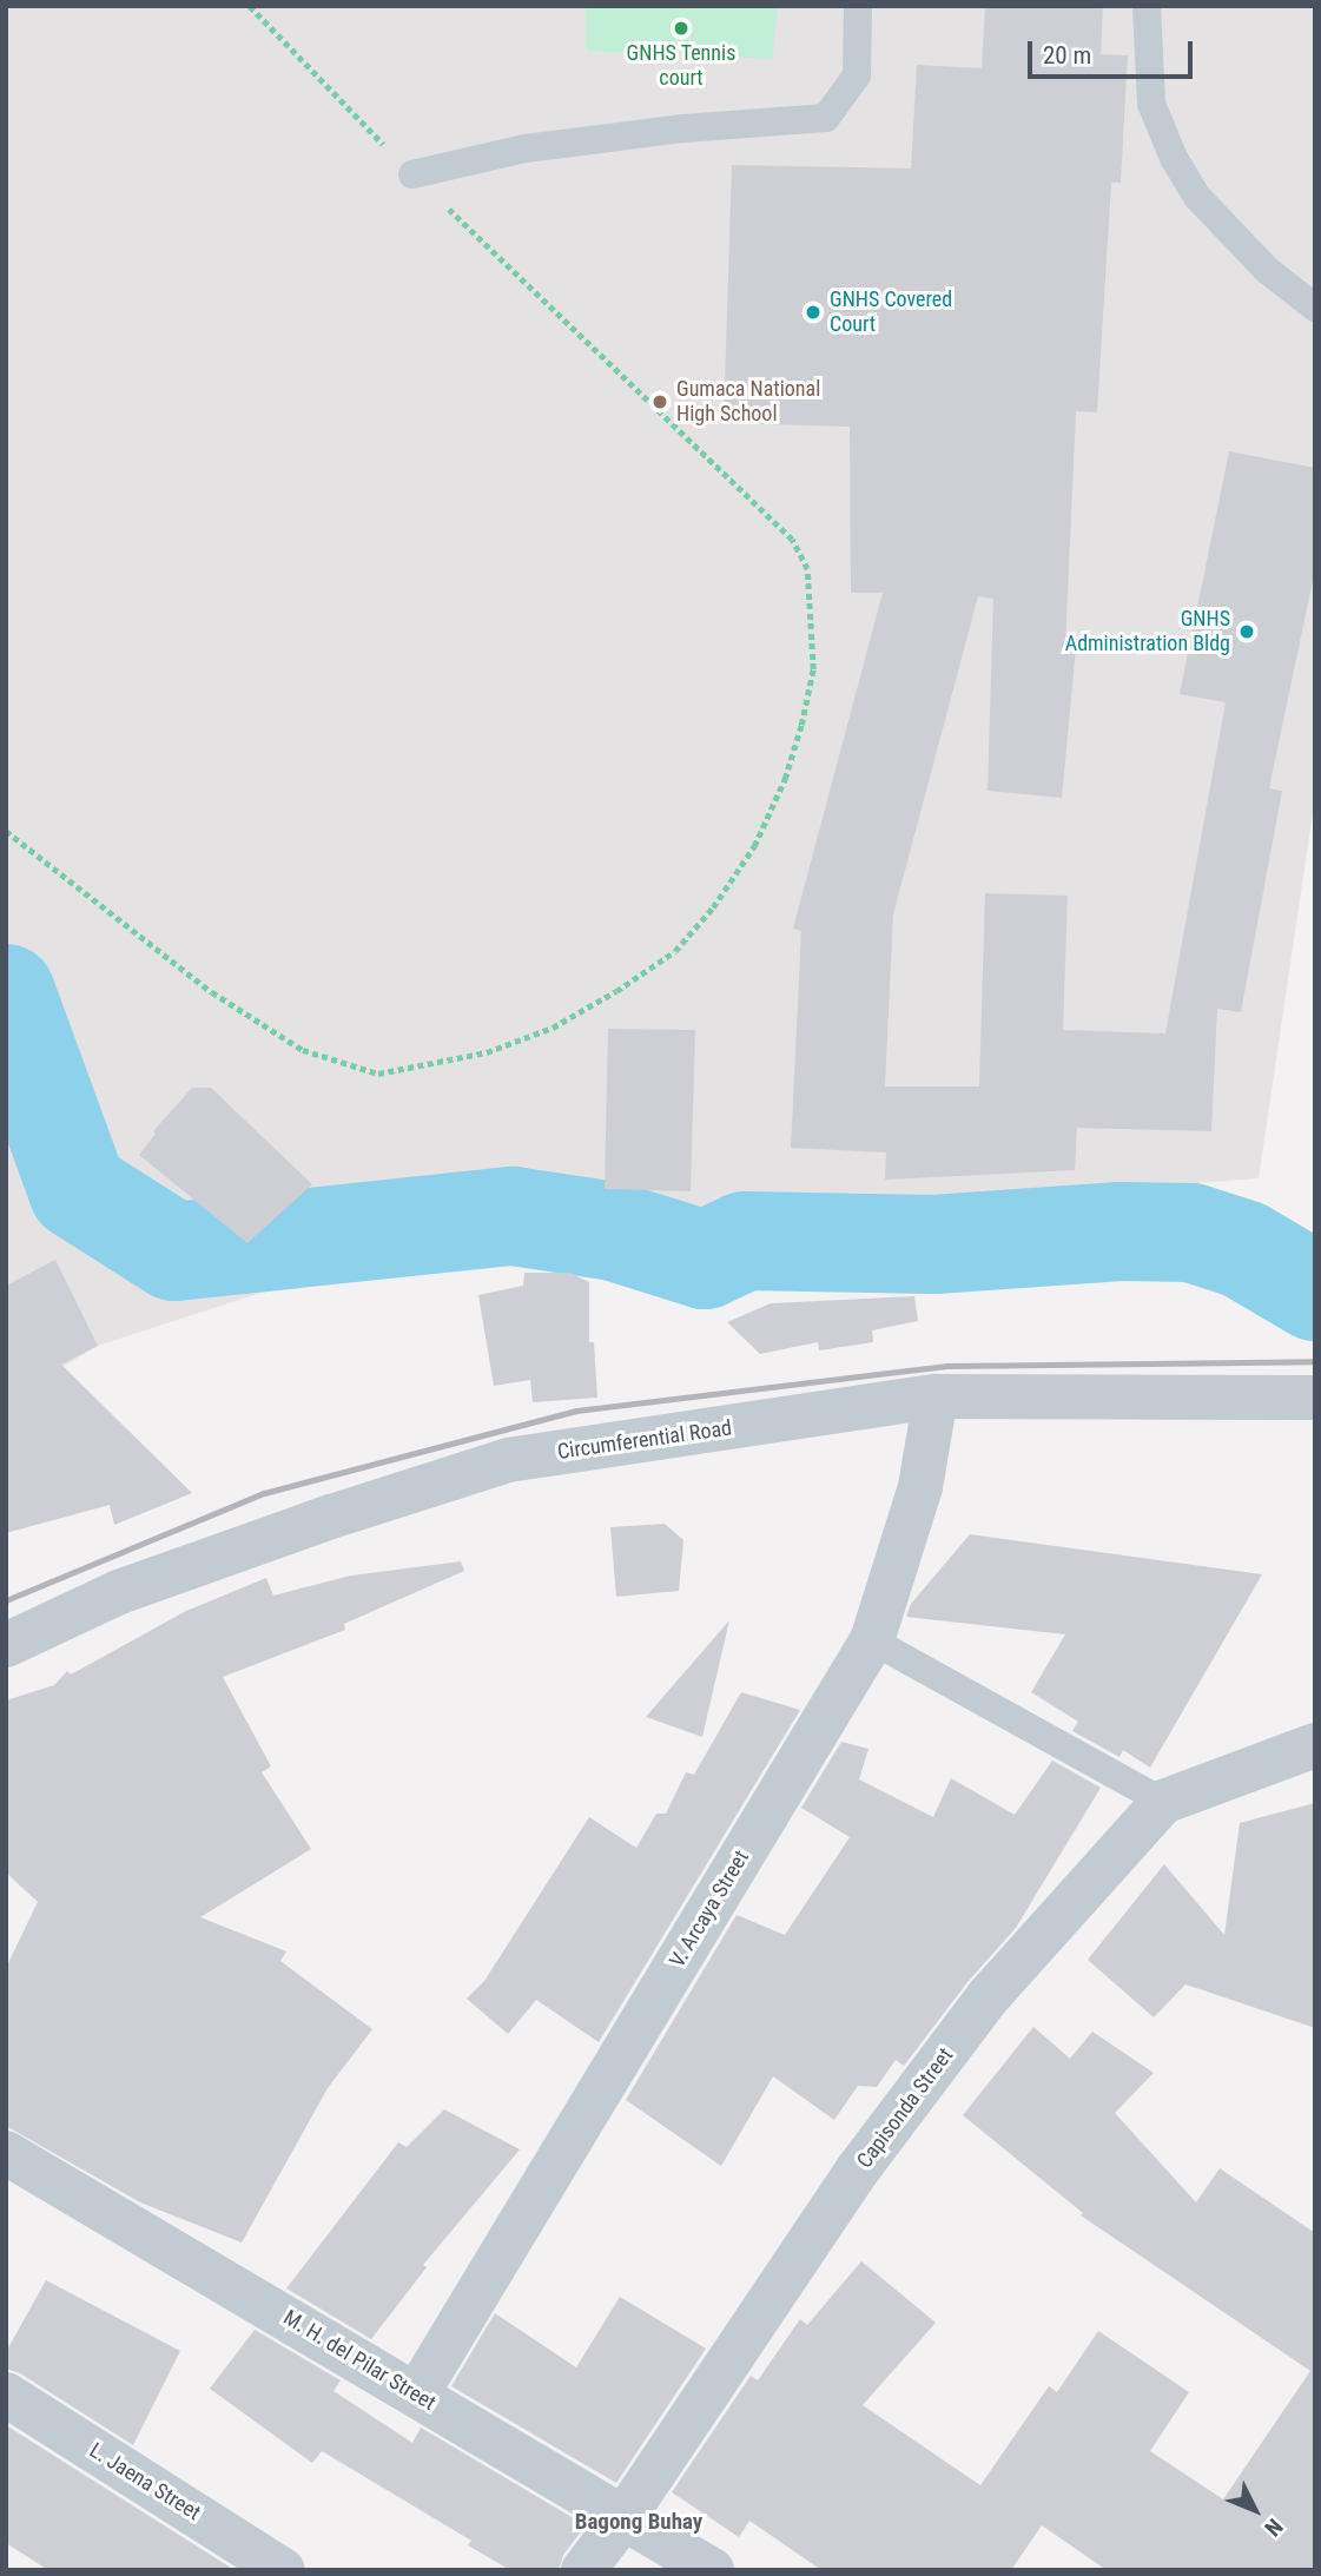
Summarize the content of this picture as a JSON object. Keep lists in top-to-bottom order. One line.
{"streets":{"street":["Circumferential Road","V. Arcaya Street","Capisonda Street","M. H. del Pilar Street","L. Jaena Street"]},"crossings":[["Circumferential Road","V. Arcaya Street"],["V. Arcaya Street","M. H. del Pilar Street"],["Capisonda Street","M. H. del Pilar Street"]],"districts":["Bagong Buhay"],"places":["GNHS Tennis court","GNHS Covered Court","Gumaca National High School","GNHS Administration Bldg"],"scale_bar":"20 m","north":"bottom right"}
